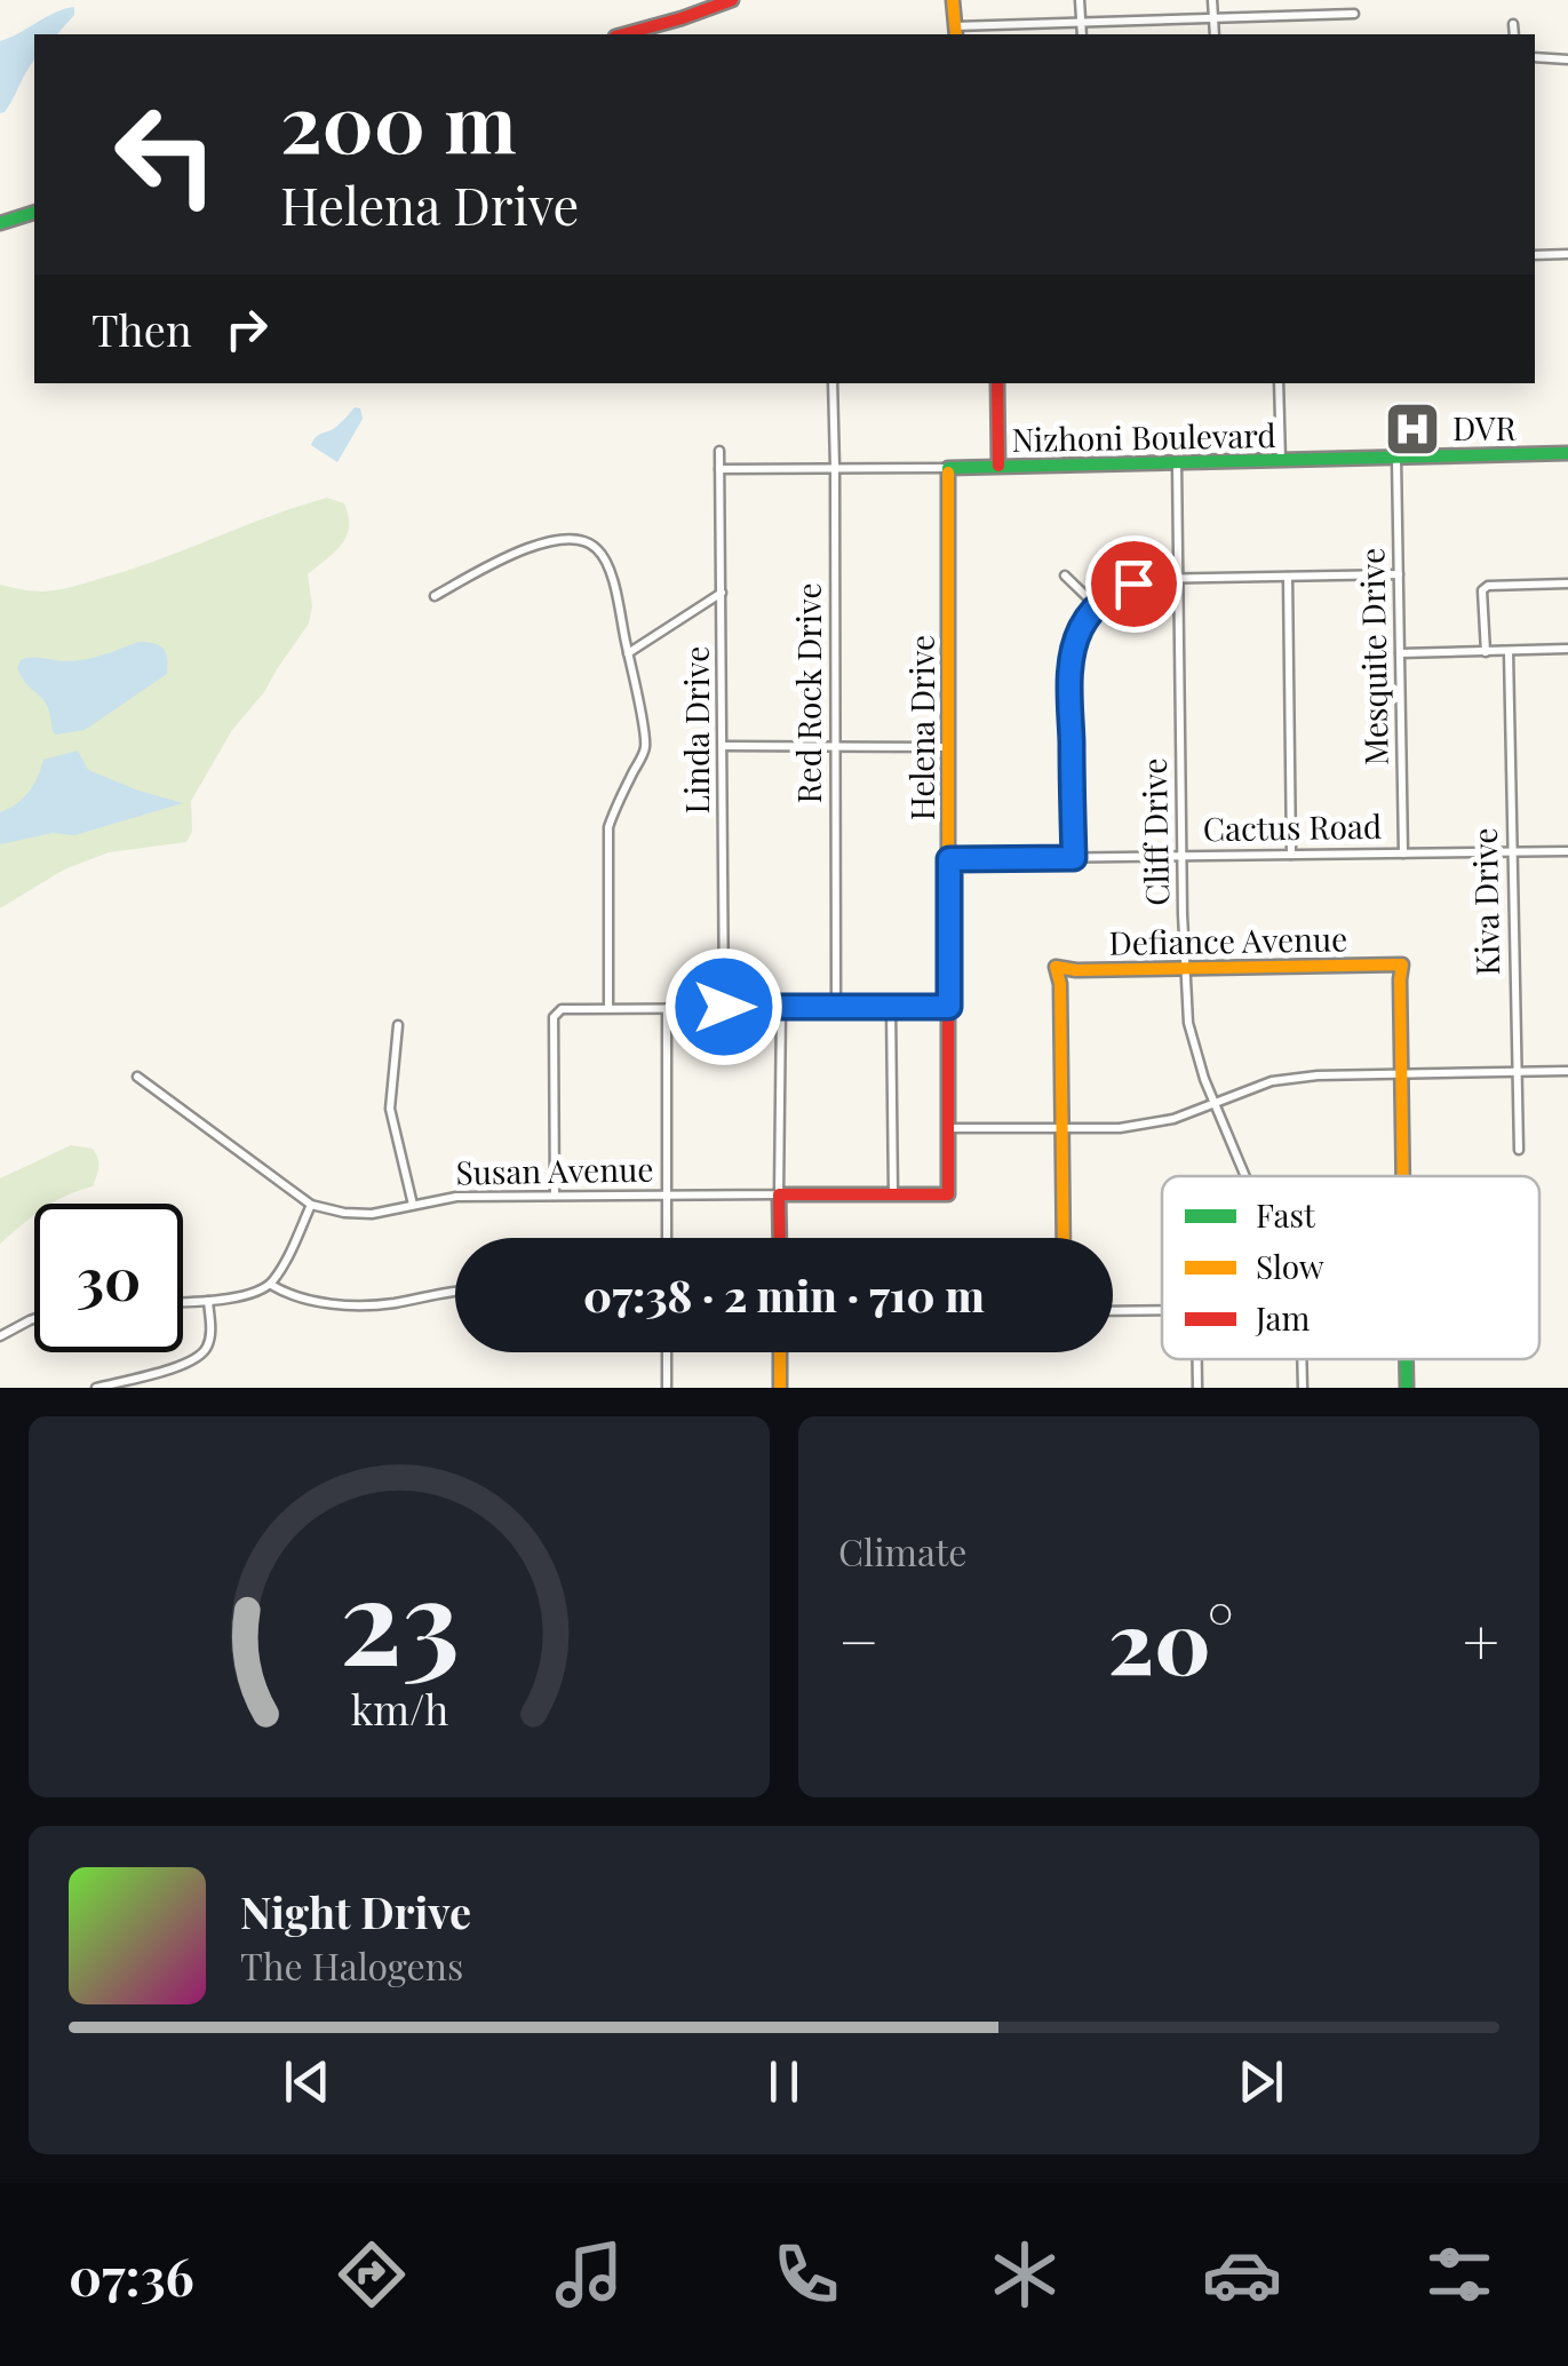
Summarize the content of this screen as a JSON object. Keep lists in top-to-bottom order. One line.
{"streets":{"main road":["Nizhoni Boulevard","Helena Drive","Defiance Avenue","Susan Avenue"],"street":["Mesquite Drive","Red Rock Drive","Linda Drive","Cactus Road","Cliff Drive","Kiva Drive"]},"crossings":[["Nizhoni Boulevard","Mesquite Drive"],["Nizhoni Boulevard","Red Rock Drive"],["Nizhoni Boulevard","Helena Drive"],["Nizhoni Boulevard","Linda Drive"],["Nizhoni Boulevard","Cliff Drive"],["Mesquite Drive","Cactus Road"],["Helena Drive","Cactus Road"],["Helena Drive","Susan Avenue"],["Cactus Road","Cliff Drive"],["Cactus Road","Kiva Drive"],["Cliff Drive","Defiance Avenue"]],"places":{"hospital":["DVR"]},"legend":["Fast","Slow","Jam"],"page":{"turn":["200 m","Helena Drive"],"then":"Then","limit":"30","trip":"07:38 · 2 min · 710 m","tile":"Climate","heat":["−","20°","+"],"song":["Night Drive","The Halogens"],"tabs":"07:36","gauge":["23","km/h"]}}
